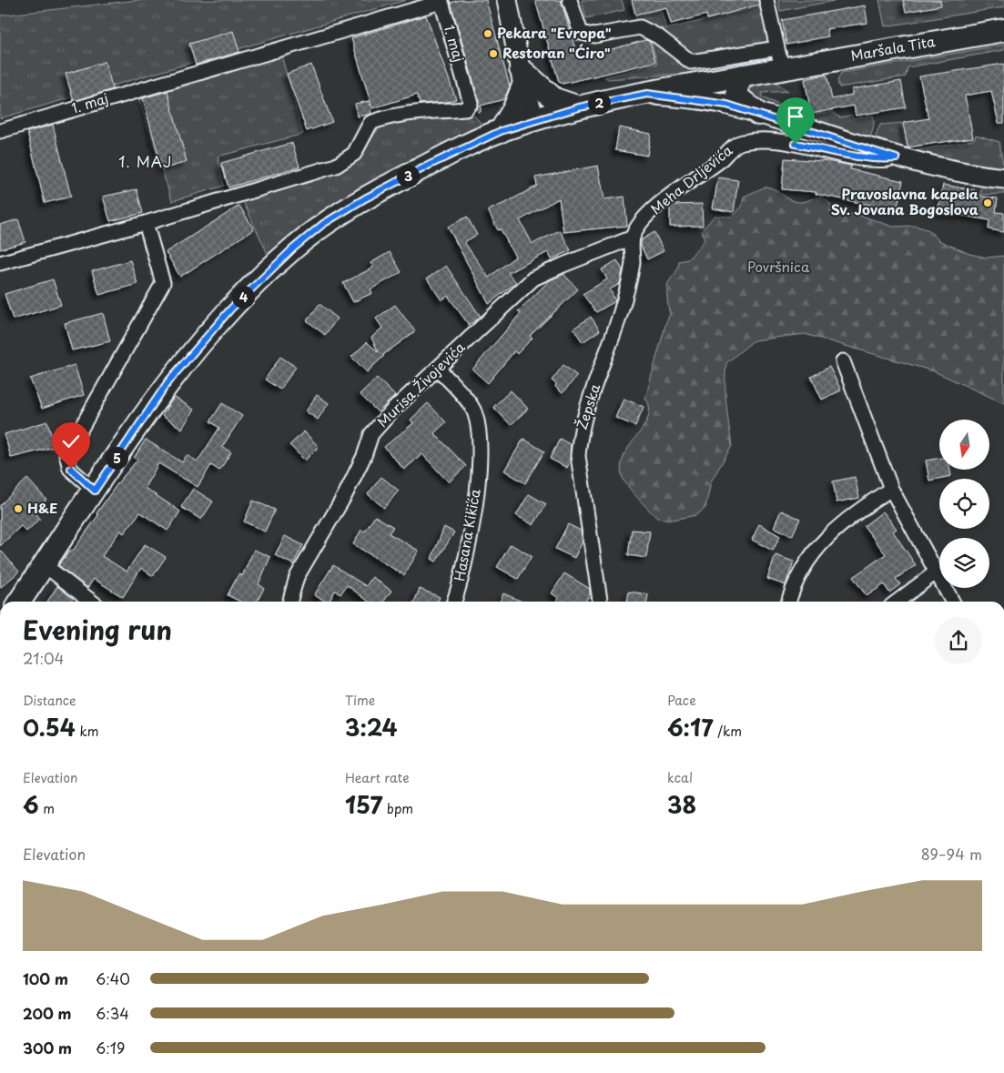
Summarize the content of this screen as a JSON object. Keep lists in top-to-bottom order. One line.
{"streets":{"main road":["Maršala Tita","Meha Drljevića"],"street":["1. maj","Murisa Živojevića","Žepska","Hasana Kikića"]},"crossings":[["Maršala Tita","Meha Drljevića"],["Meha Drljevića","Murisa Živojevića"],["Meha Drljevića","Žepska"],["Murisa Živojevića","Žepska"],["Murisa Živojevića","Hasana Kikića"]],"districts":["1. MAJ"],"parks":["Površnica"],"places":["Pekara \"Evropa\"","Restoran \"Ćiro\"","Pravoslavna kapela Sv. Jovana Bogoslova","H&E"],"north":"bottom","page":{"pins":["2","3","4","5"],"heading":["Evening run","21:04"],"stats":[["Distance","0.54 km"],["Time","3:24"],["Pace","6:17 /km"],["Elevation","6 m"],["Heart rate","157 bpm"],["kcal","38"]],"chart":["Elevation","89–94 m"],"list":[{"name":"100 m","note":"6:40"},{"name":"200 m","note":"6:34"},{"name":"300 m","note":"6:19"}]}}
